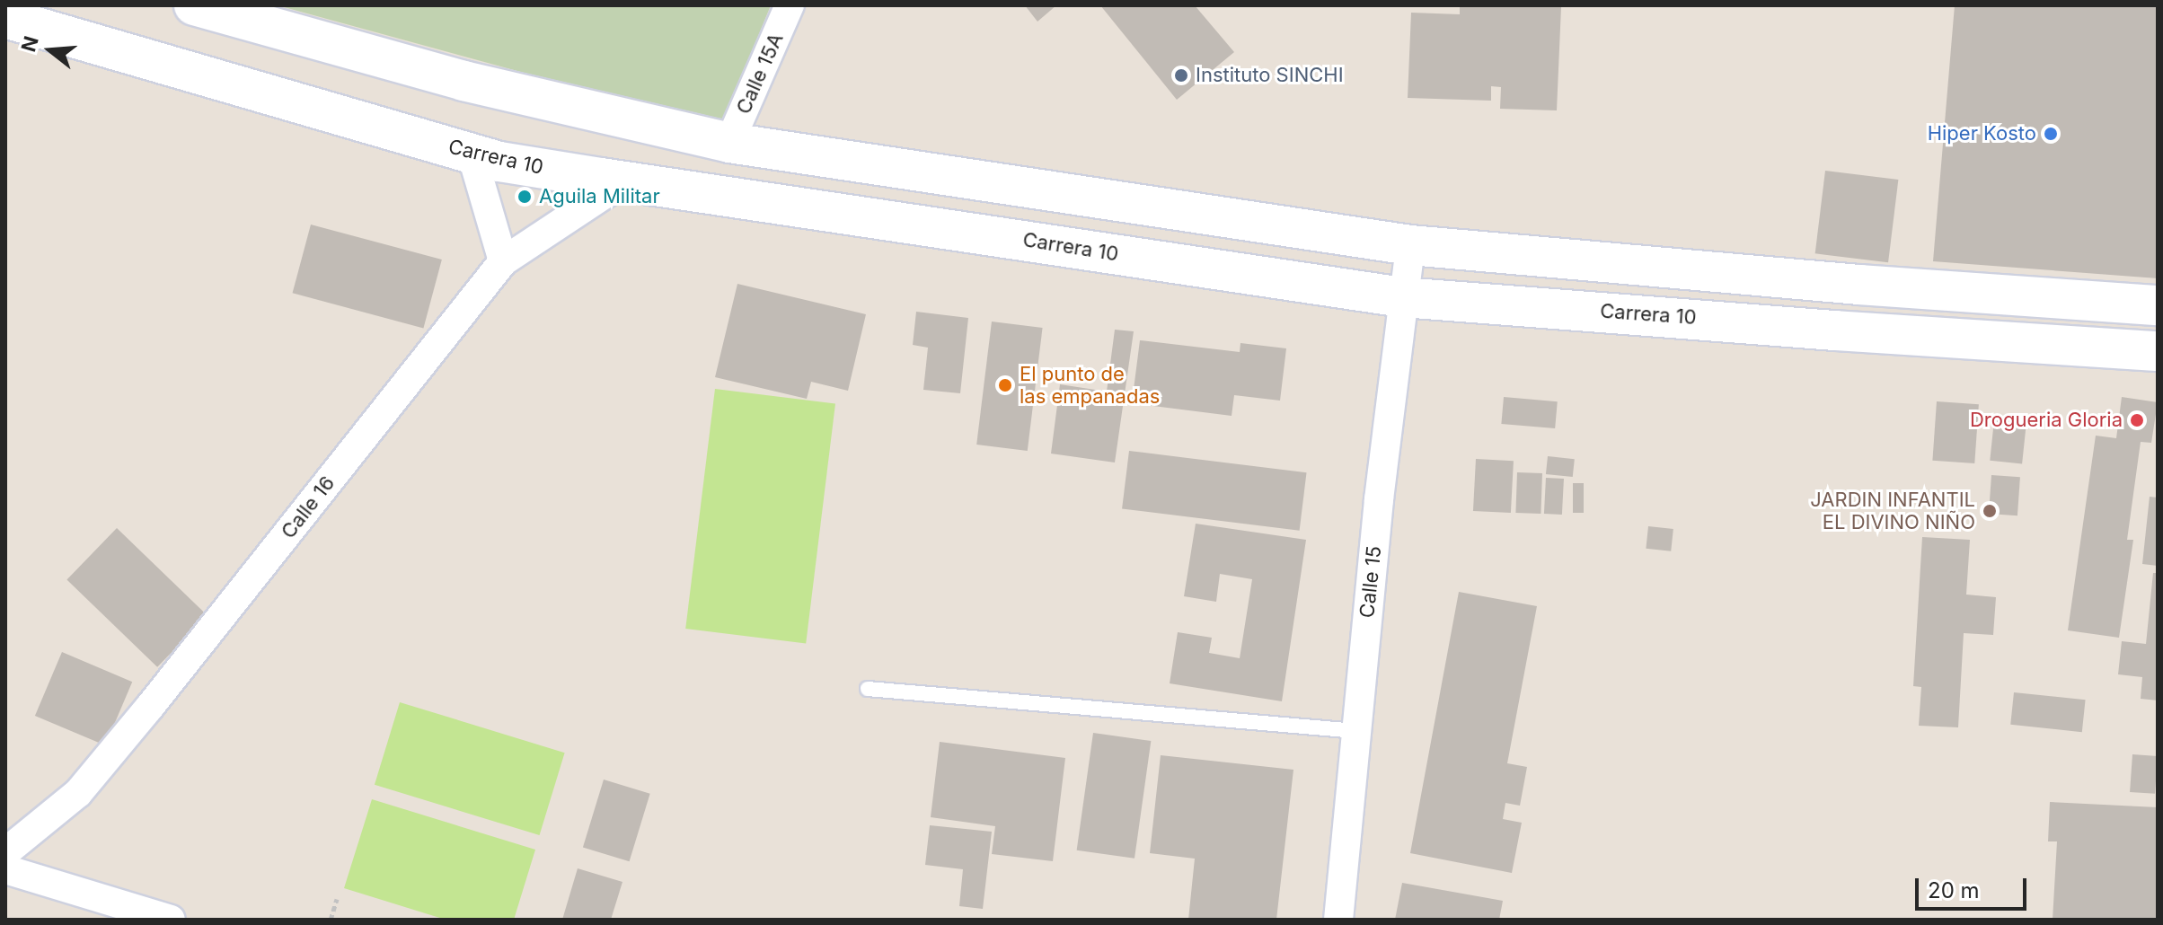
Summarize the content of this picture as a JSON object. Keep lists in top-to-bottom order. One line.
{"streets":{"main road":["Carrera 10"],"street":["Calle 15A","Calle 16","Calle 15"]},"crossings":[["Carrera 10","Calle 16"],["Carrera 10","Calle 15"]],"places":["Instituto SINCHI","Hiper Kosto","Aguila Militar","El punto de las empanadas","Drogueria Gloria","JARDIN INFANTIL EL DIVINO NIÑO"],"scale_bar":"20 m","north":"left"}
